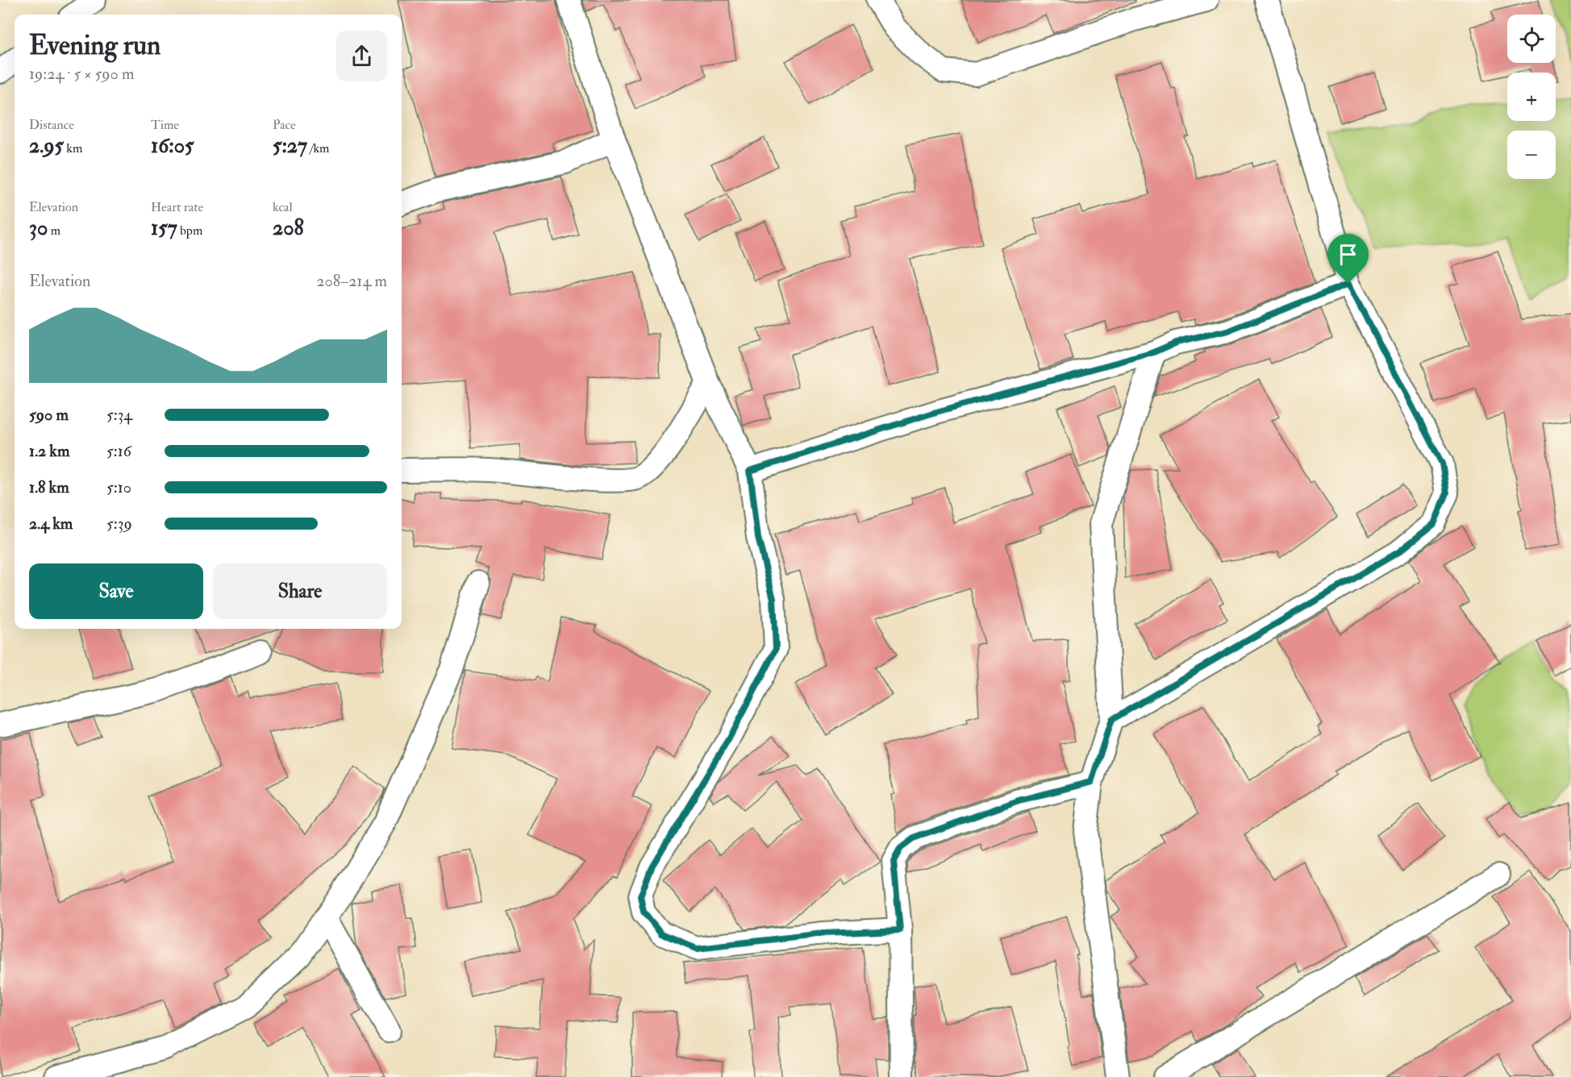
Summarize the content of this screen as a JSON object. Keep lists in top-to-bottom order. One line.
{"page":{"map_buttons":["+","−"],"heading":["Evening run","19:24 · 5 × 590 m"],"stats":[["Distance","2.95 km"],["Time","16:05"],["Pace","5:27 /km"],["Elevation","30 m"],["Heart rate","157 bpm"],["kcal","208"]],"chart":["Elevation","208–214 m"],"list":[{"name":"590 m","note":"5:34"},{"name":"1.2 km","note":"5:16"},{"name":"1.8 km","note":"5:10"},{"name":"2.4 km","note":"5:39"}],"buttons":["Save","Share"]}}
